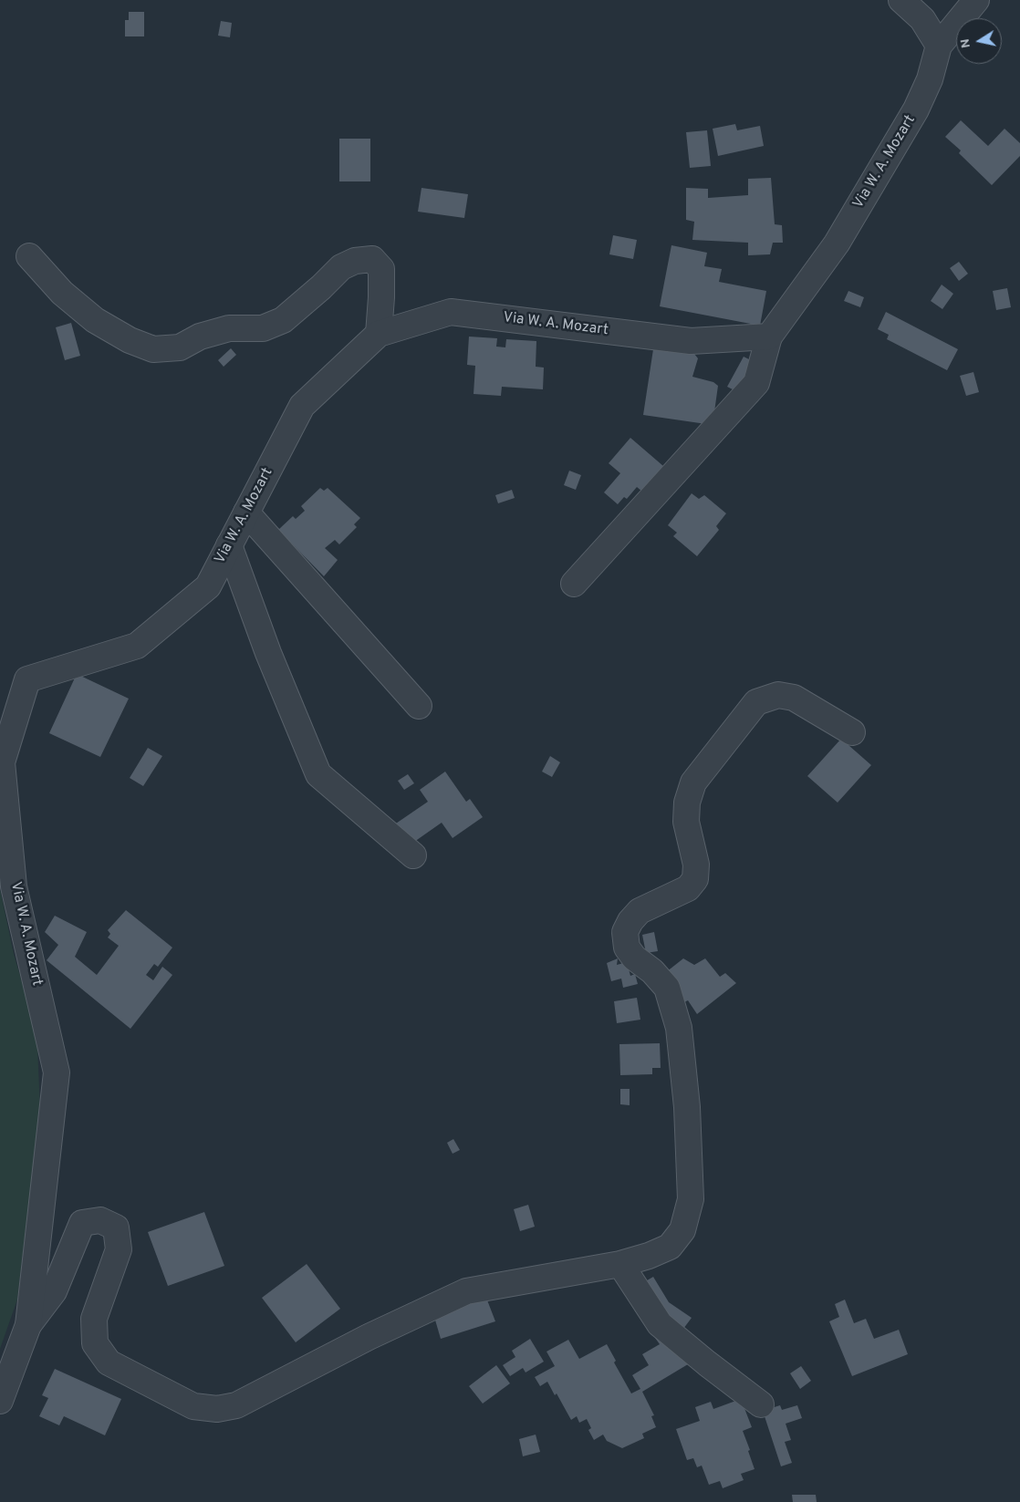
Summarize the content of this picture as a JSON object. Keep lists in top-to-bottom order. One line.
{"streets":{"street":["Via W. A. Mozart"]},"north":"left"}
